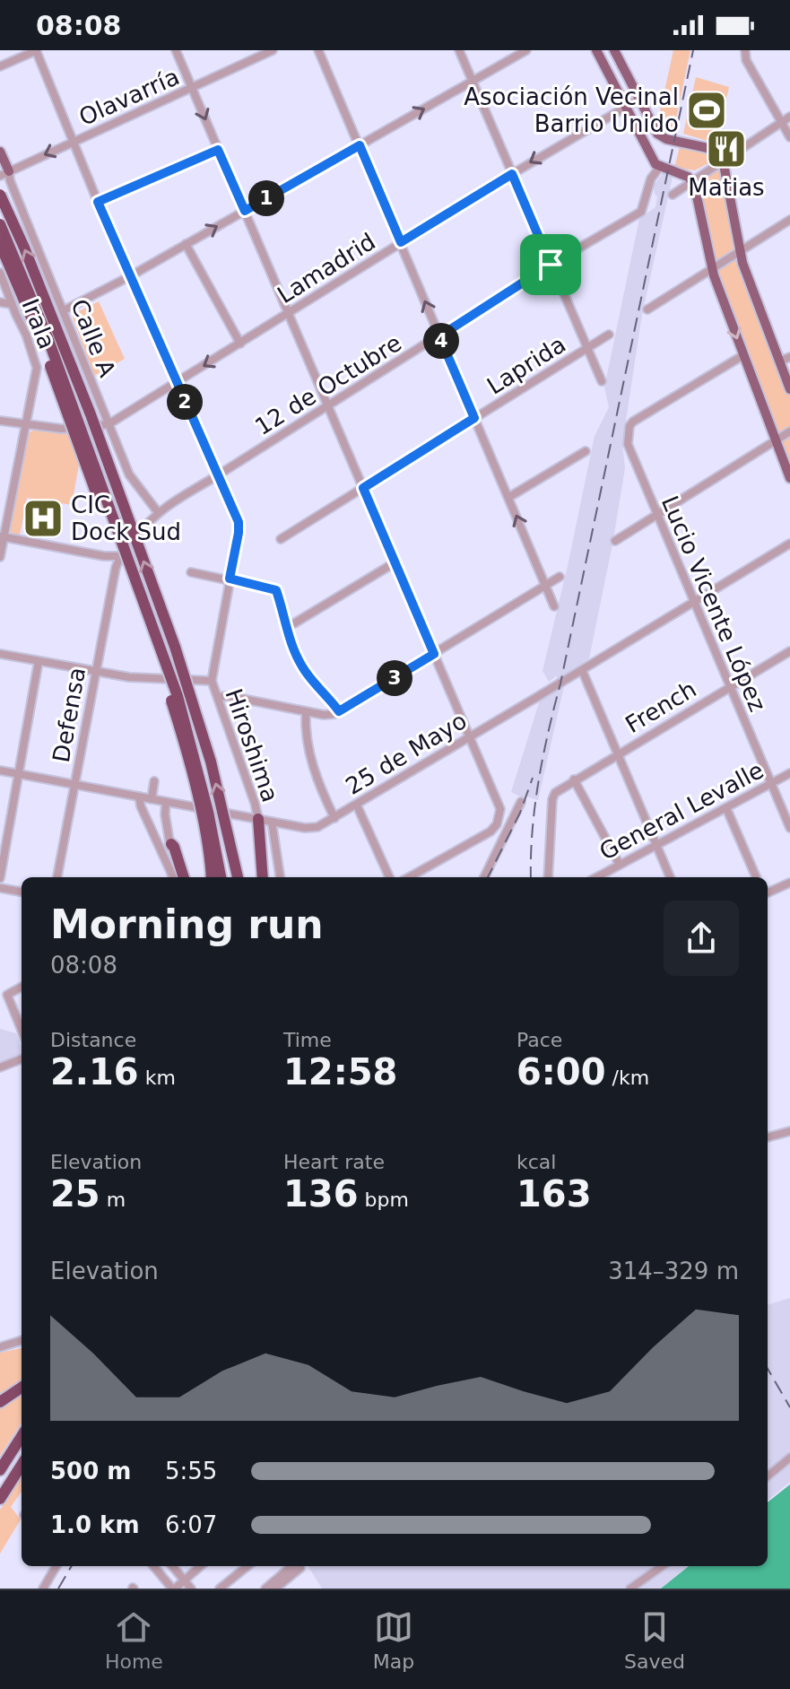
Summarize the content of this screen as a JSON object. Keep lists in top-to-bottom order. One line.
{"streets":{"street":["Olavarría","Lamadrid","Irala","Calle A","Laprida","12 de Octubre","Lucio Vicente López","French","Defensa","Hiroshima","25 de Mayo","General Levalle"]},"crossings":[["Olavarría","Calle A"],["Olavarría","Hiroshima"],["Lamadrid","Calle A"],["Lamadrid","Hiroshima"],["Calle A","12 de Octubre"],["12 de Octubre","Defensa"],["12 de Octubre","Hiroshima"],["Lucio Vicente López","French"],["Lucio Vicente López","25 de Mayo"],["Lucio Vicente López","General Levalle"],["Defensa","25 de Mayo"],["Hiroshima","25 de Mayo"]],"places":{"sports":["Asociación Vecinal Barrio Unido"],"restaurant":["Matias"],"hospital":["CIC Dock Sud"]},"page":{"status":"08:08","pins":["1","4","2","3"],"heading":["Morning run","08:08"],"stats":[["Distance","2.16 km"],["Time","12:58"],["Pace","6:00 /km"],["Elevation","25 m"],["Heart rate","136 bpm"],["kcal","163"]],"chart":["Elevation","314–329 m"],"list":[{"name":"500 m","note":"5:55"},{"name":"1.0 km","note":"6:07"}],"tabs":["Home","Map","Saved"]}}
